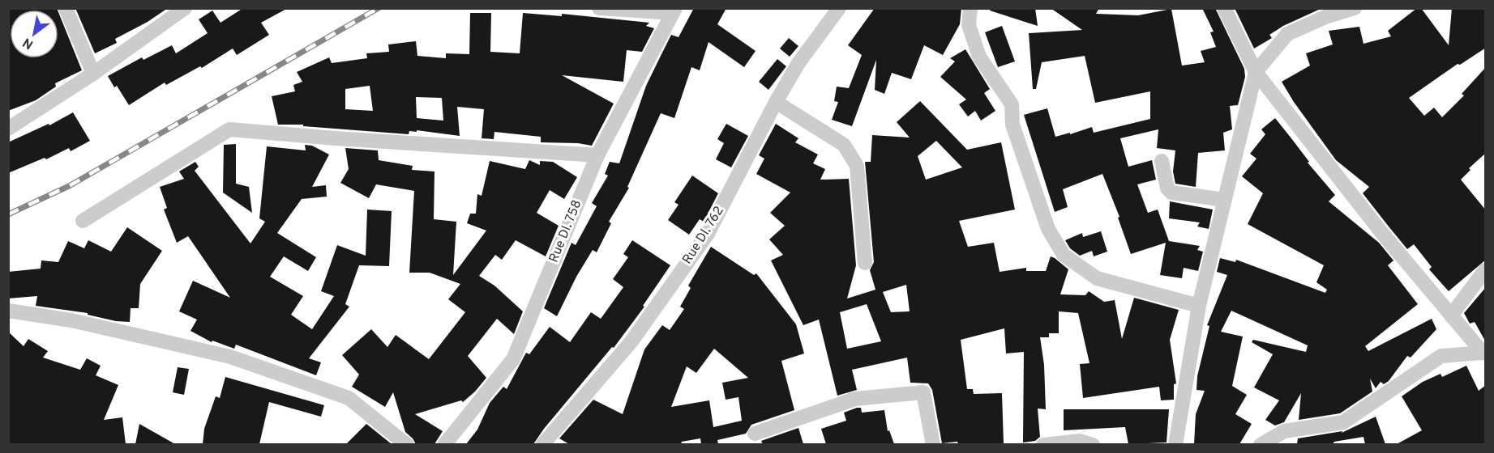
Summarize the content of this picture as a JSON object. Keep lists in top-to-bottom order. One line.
{"streets":{"street":["Rue DI. 758","Rue DI. 762"]},"north":"bottom left"}
